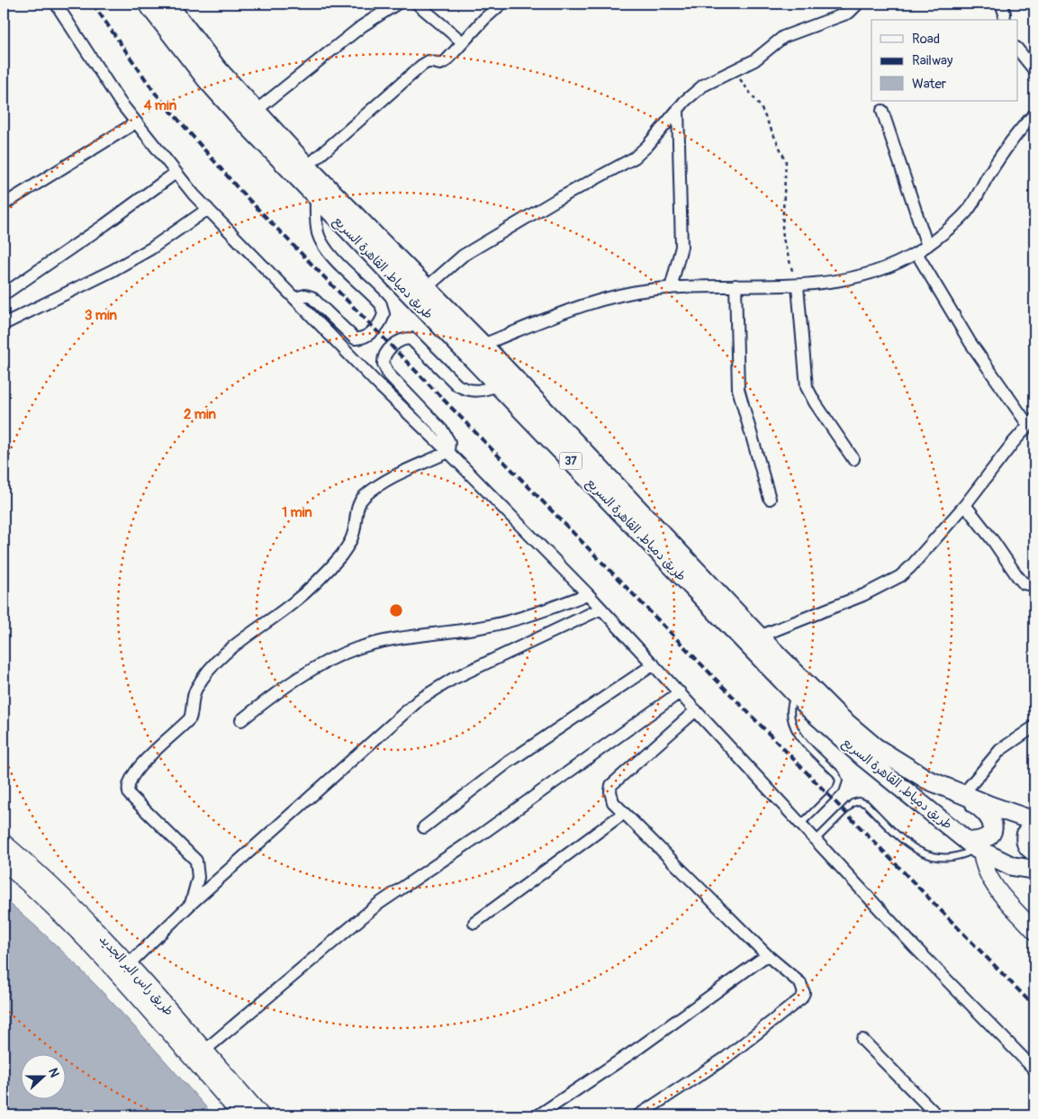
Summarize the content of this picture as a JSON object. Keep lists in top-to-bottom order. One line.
{"streets":{"highway":["طريق دمياط, القاهرة السريع","37"],"main road":["طريق راس البر الجديد"]},"legend":["Road","Railway","Water"],"north":"right","rings":["4 min","3 min","2 min","1 min"]}
